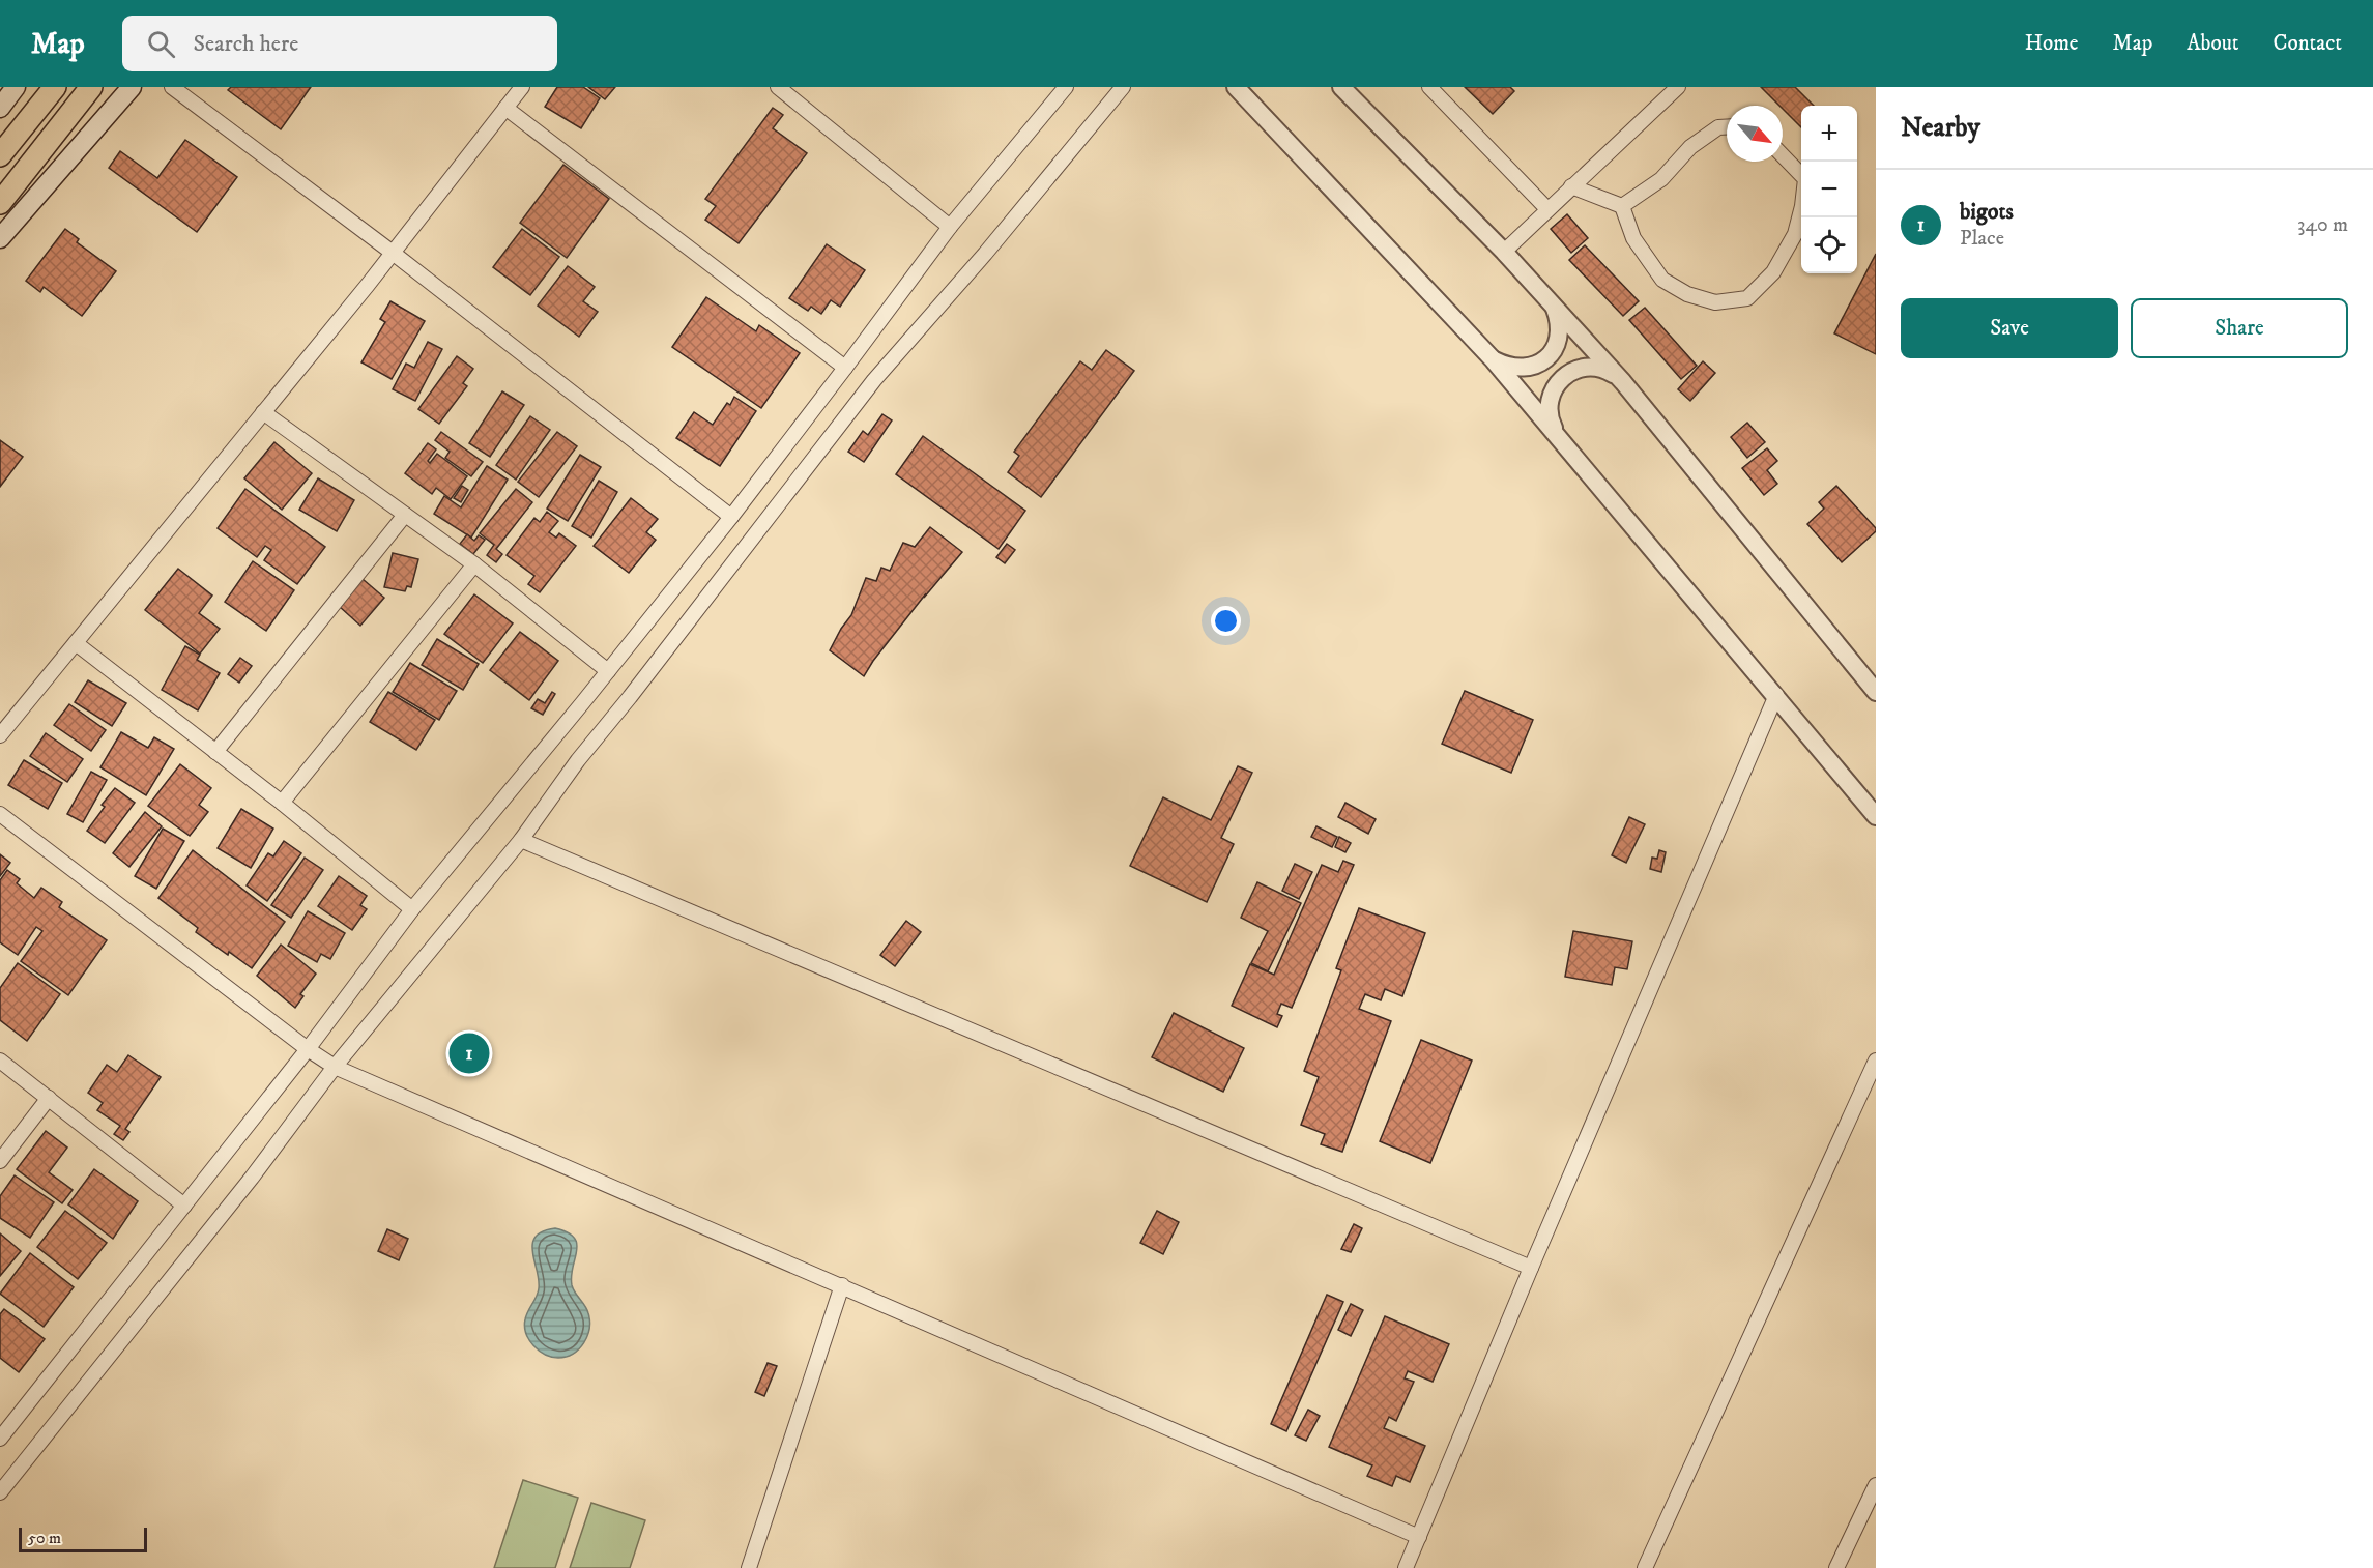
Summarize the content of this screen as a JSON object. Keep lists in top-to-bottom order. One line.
{"scale_bar":"50 m","north":"bottom right","page":{"header":"Map","search":"Search here","nav":["Home","Map","About","Contact"],"heading":"Nearby","map_buttons":["+","−"],"list":[{"mark":"1","name":"bigots","note":"Place","value":"340 m"}],"buttons":["Save","Share"],"pins":"1","scale":"50 m"}}
